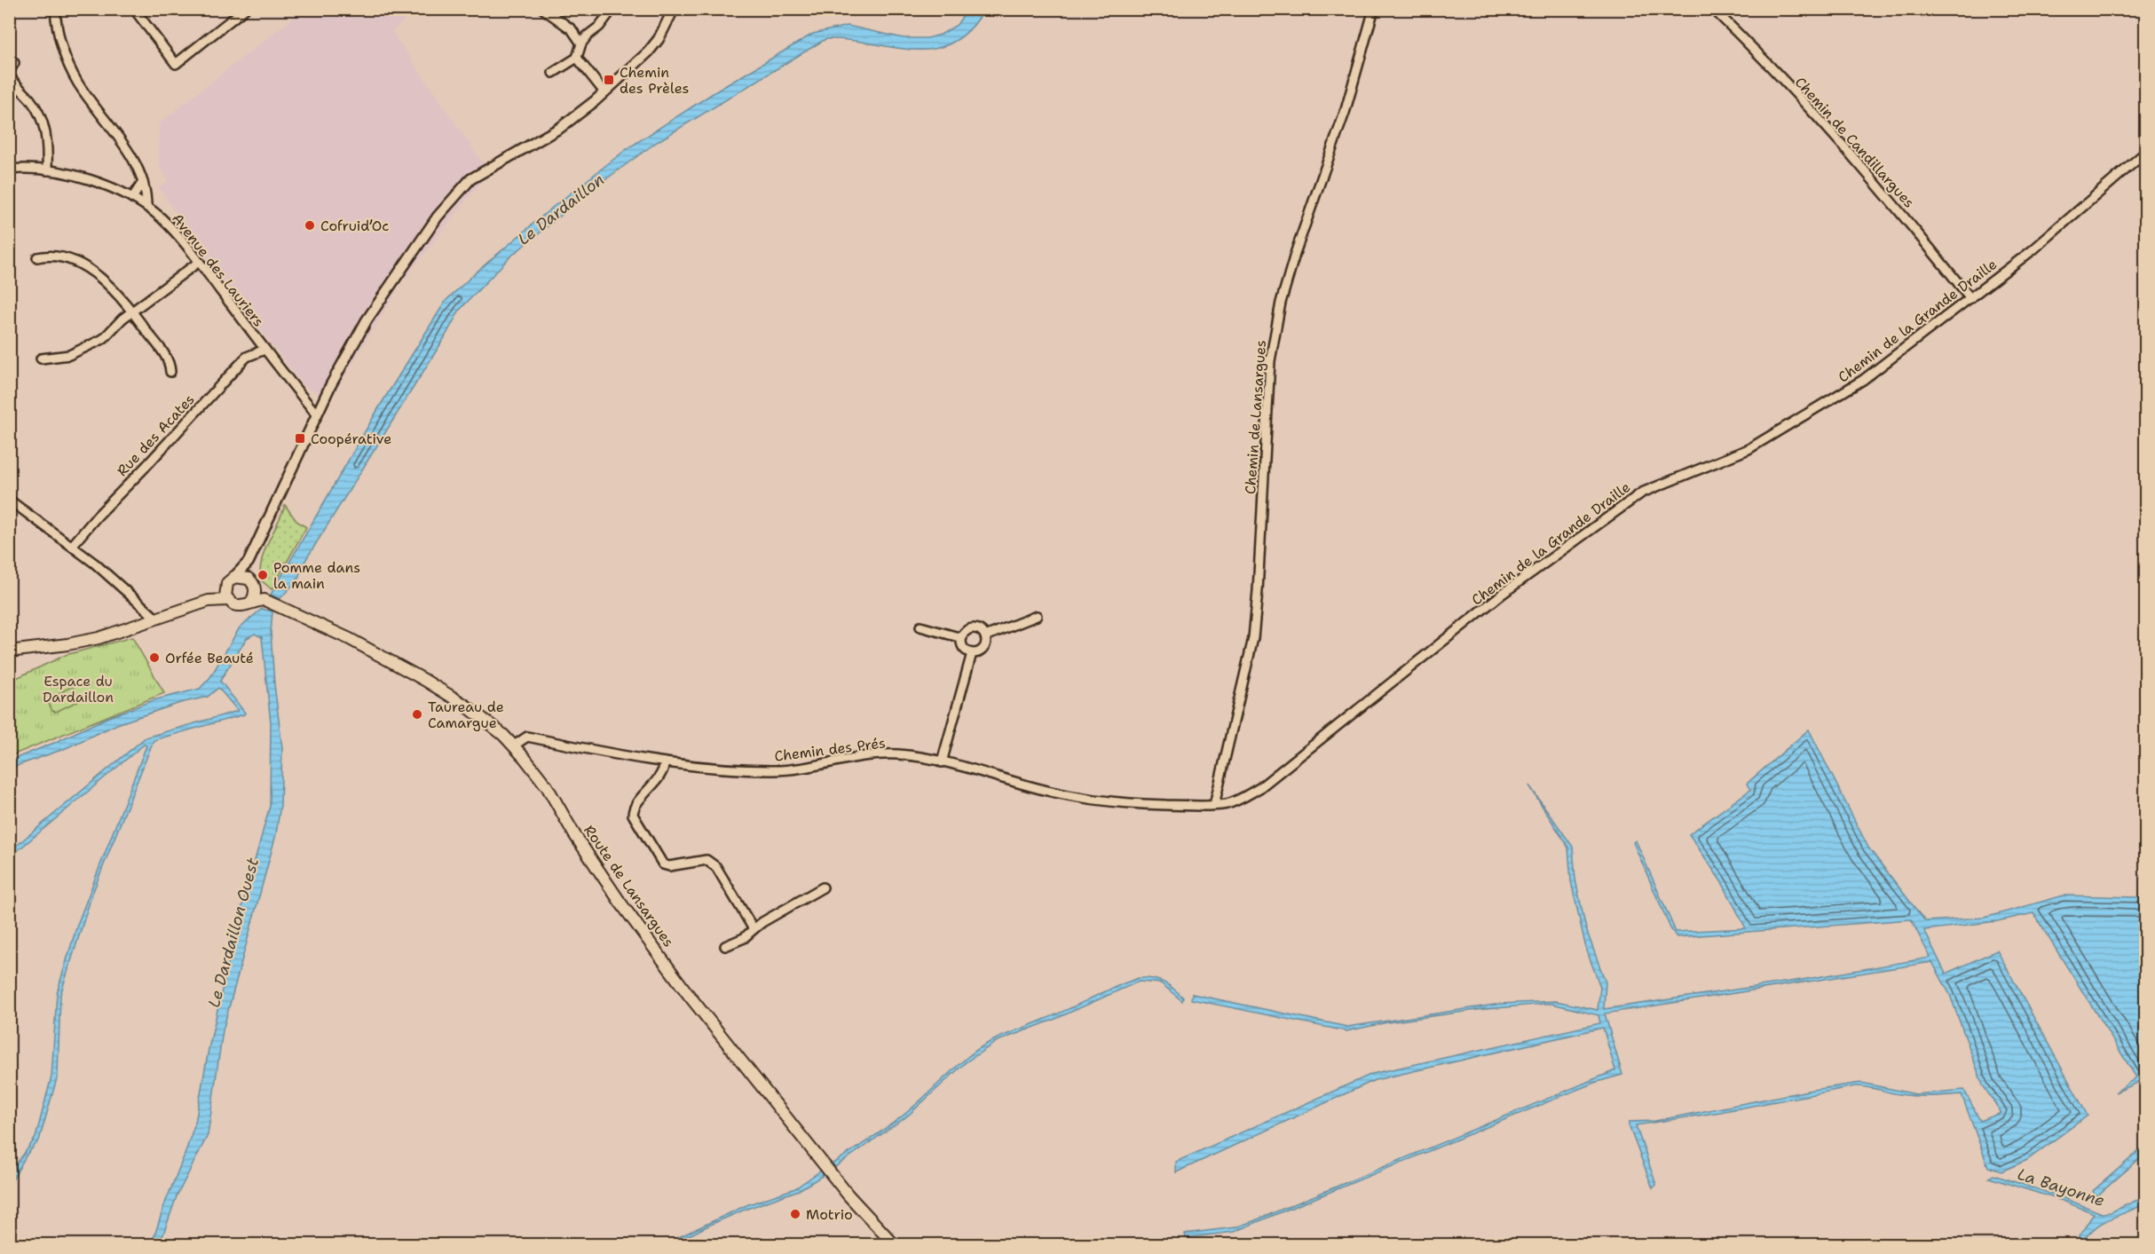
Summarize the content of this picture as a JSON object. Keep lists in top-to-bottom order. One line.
{"streets":{"main road":["Route de Lansargues"],"street":["Chemin de Candillargues","Avenue des Lauriers","Chemin de la Grande Draille","Chemin de Lansargues","Rue des Acates","Chemin des Prés"]},"crossings":[["Chemin de Candillargues","Chemin de la Grande Draille"],["Avenue des Lauriers","Rue des Acates"],["Chemin de la Grande Draille","Chemin de Lansargues"],["Chemin de la Grande Draille","Chemin des Prés"],["Chemin de Lansargues","Chemin des Prés"],["Chemin des Prés","Route de Lansargues"]],"water":["Le Dardaillon","Le Dardaillon Ouest","La Bayonne"],"parks":["Espace du Dardaillon"],"places":{"transit":["Chemin des Prèles","Coopérative"],"other":["Cofruid’Oc","Pomme dans la main","Orfée Beauté","Taureau de Camargue","Motrio"]}}
